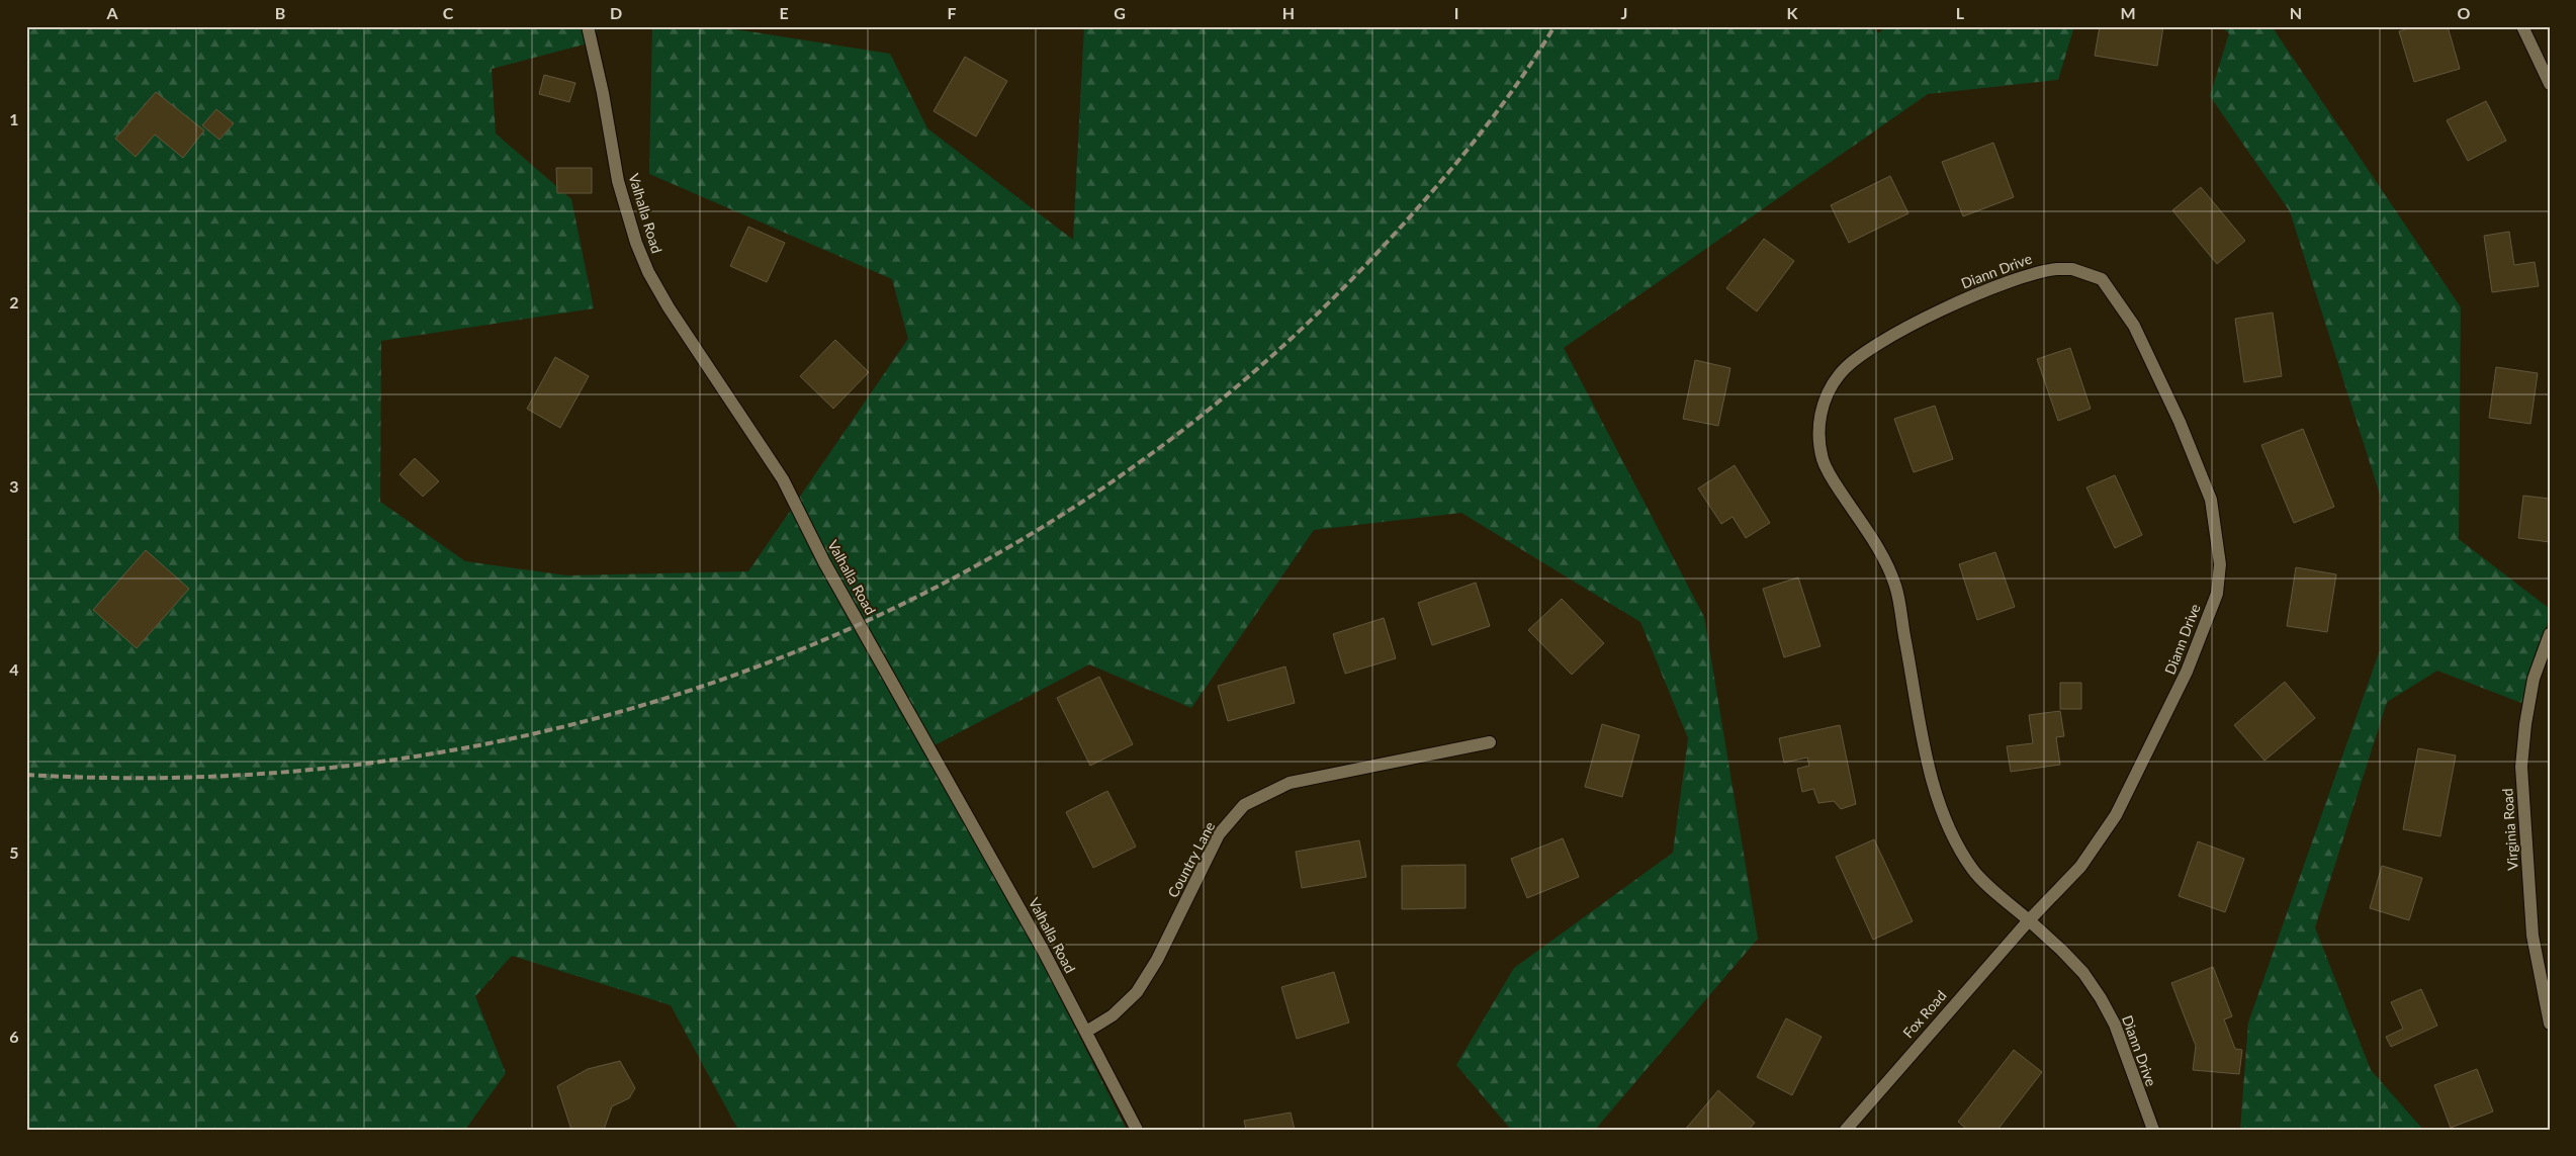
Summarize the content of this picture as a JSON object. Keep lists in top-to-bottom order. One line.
{"streets":{"street":["Valhalla Road","Diann Drive","Virginia Road","Country Lane","Fox Road"]},"crossings":[["Valhalla Road","Country Lane"],["Diann Drive","Fox Road"]],"grid":{"columns":["A","B","C","D","E","F","G","H","I","J","K","L","M","N","O"],"rows":["1","2","3","4","5","6"]}}
